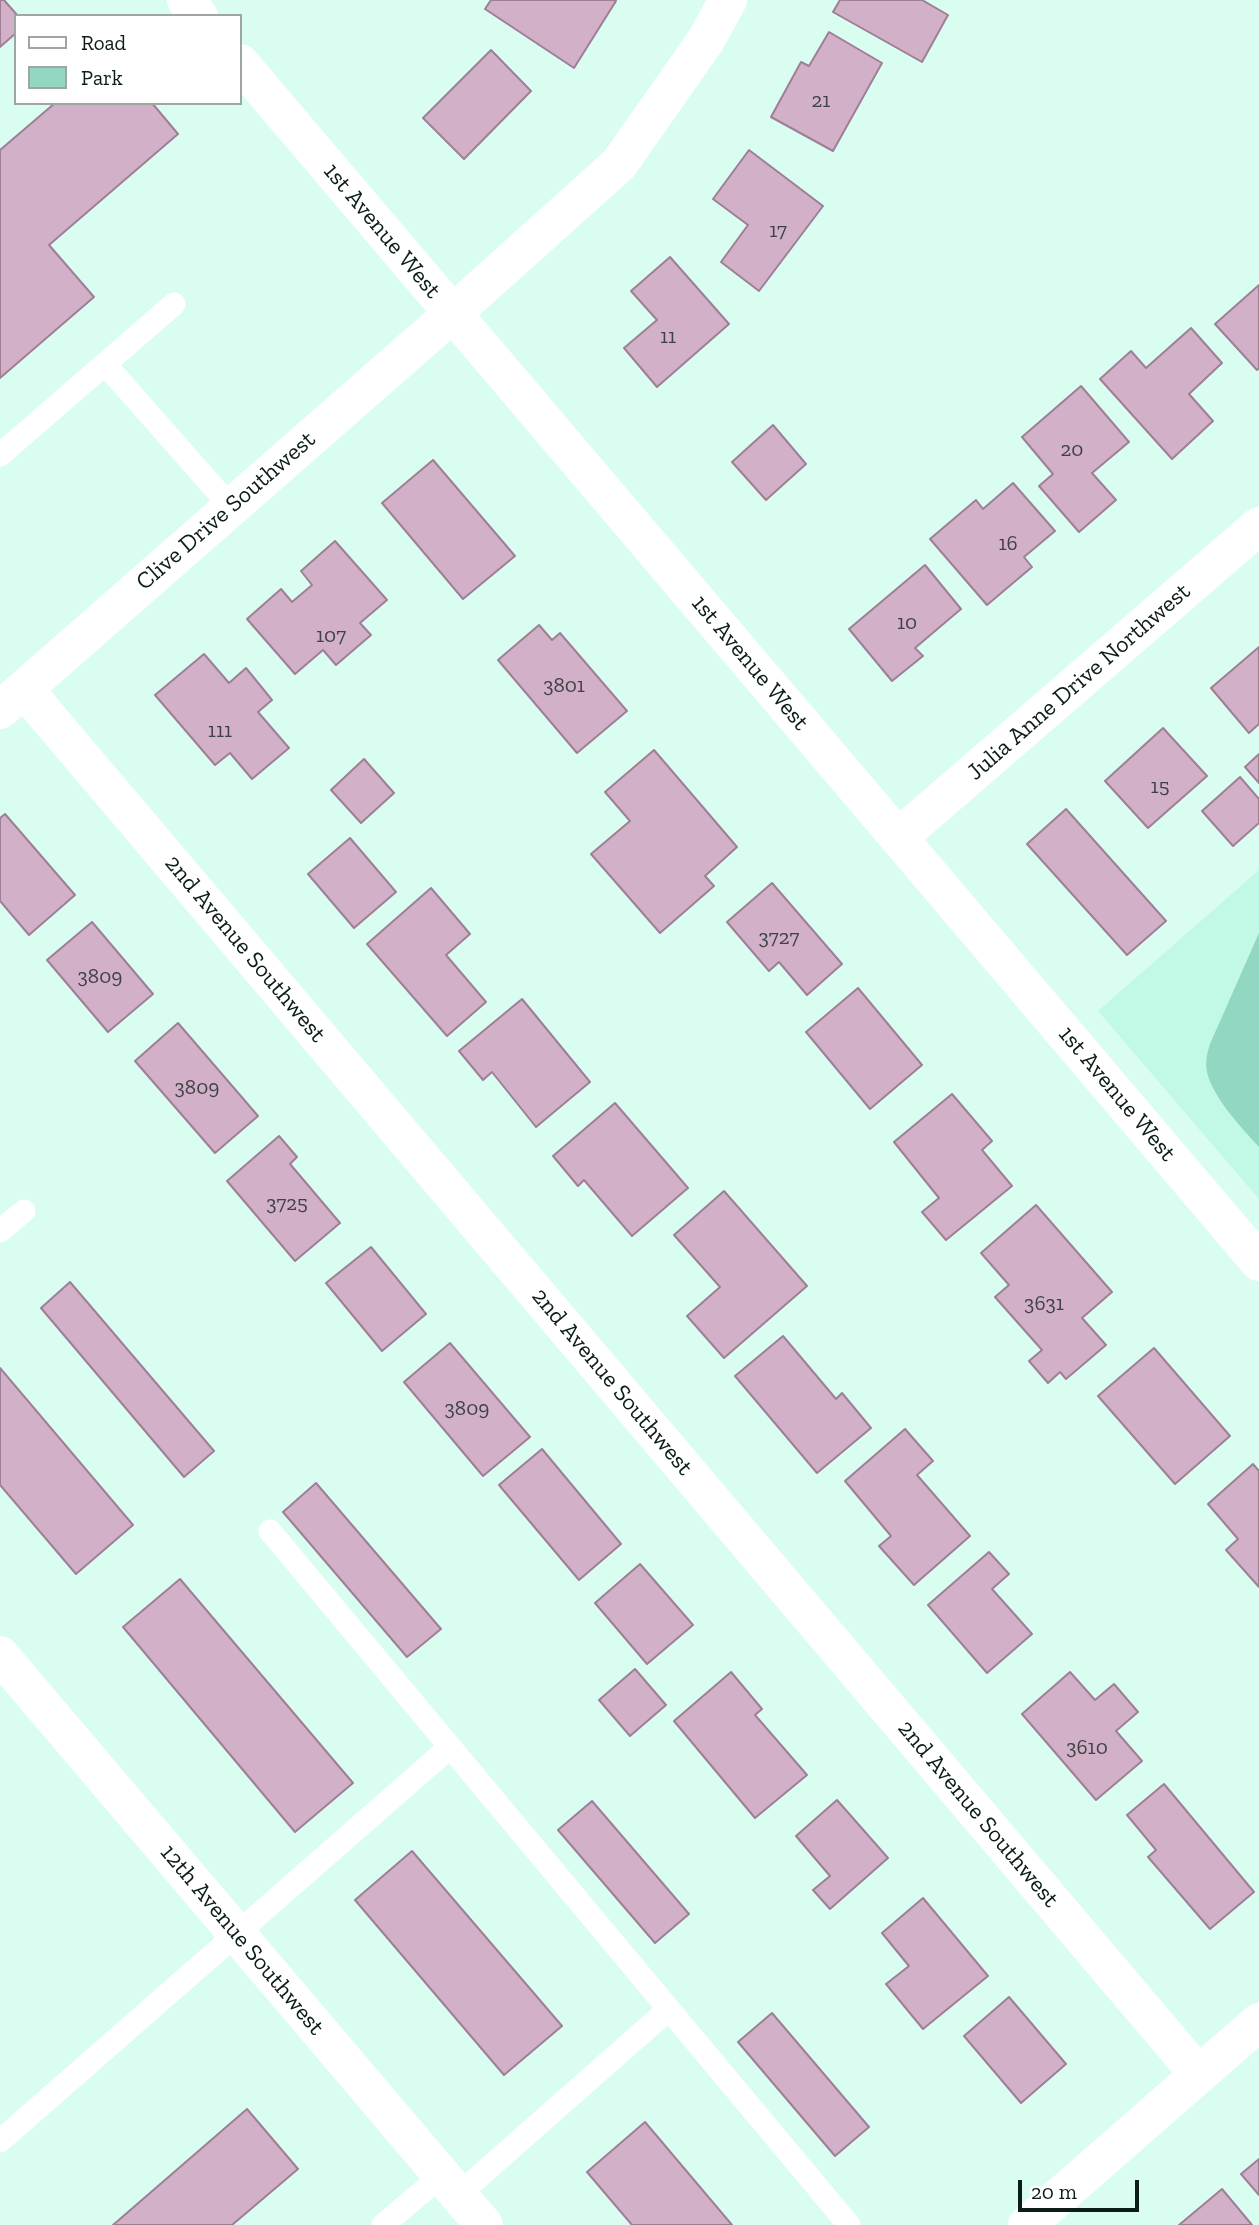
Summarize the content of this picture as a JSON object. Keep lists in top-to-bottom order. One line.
{"streets":{"street":["1st Avenue West","Clive Drive Southwest","Julia Anne Drive Northwest","2nd Avenue Southwest","12th Avenue Southwest"]},"crossings":[["1st Avenue West","Clive Drive Southwest"],["1st Avenue West","Julia Anne Drive Northwest"],["Clive Drive Southwest","2nd Avenue Southwest"]],"house_numbers":["21","17","11","20","16","10","107","3801","111","15","3727","3809","3809","3725","3631","3809","3610"],"legend":["Road","Park"],"scale_bar":"20 m"}
